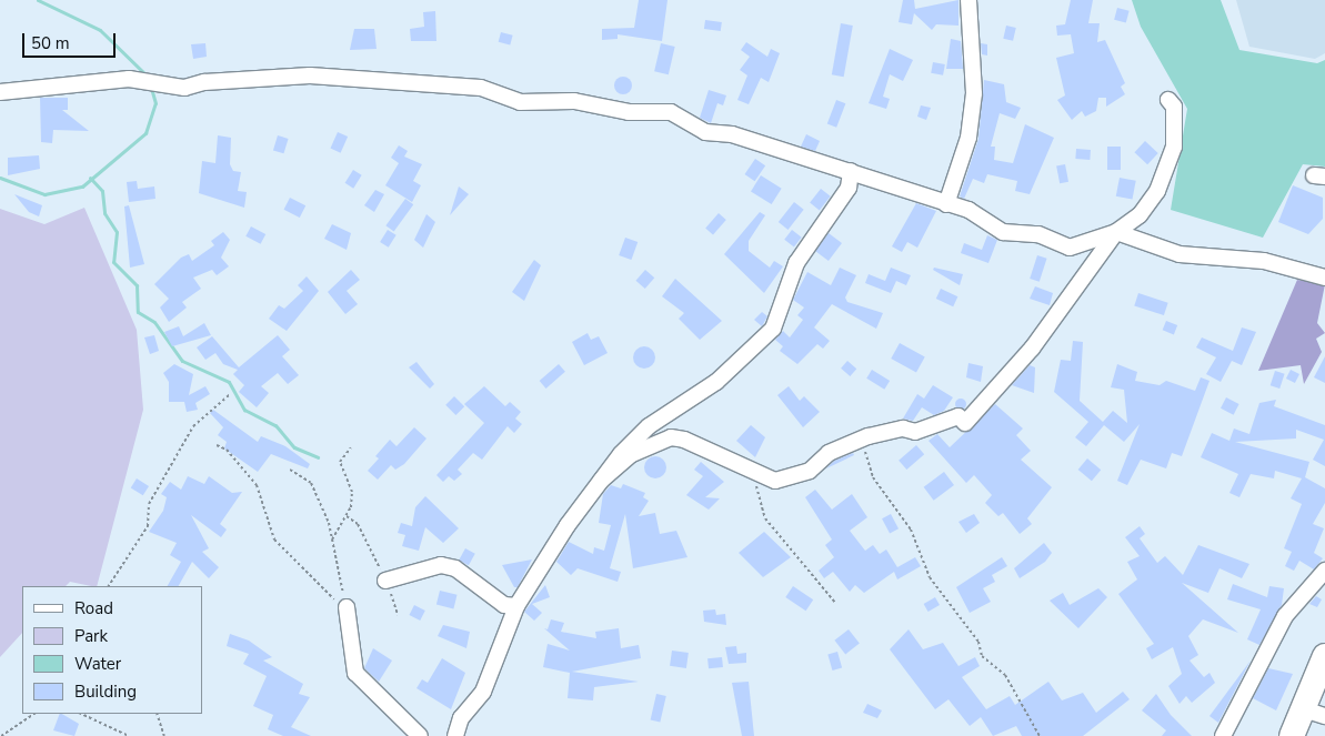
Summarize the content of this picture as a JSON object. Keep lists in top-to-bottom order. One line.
{"legend":["Road","Park","Water","Building"],"scale_bar":"50 m"}
